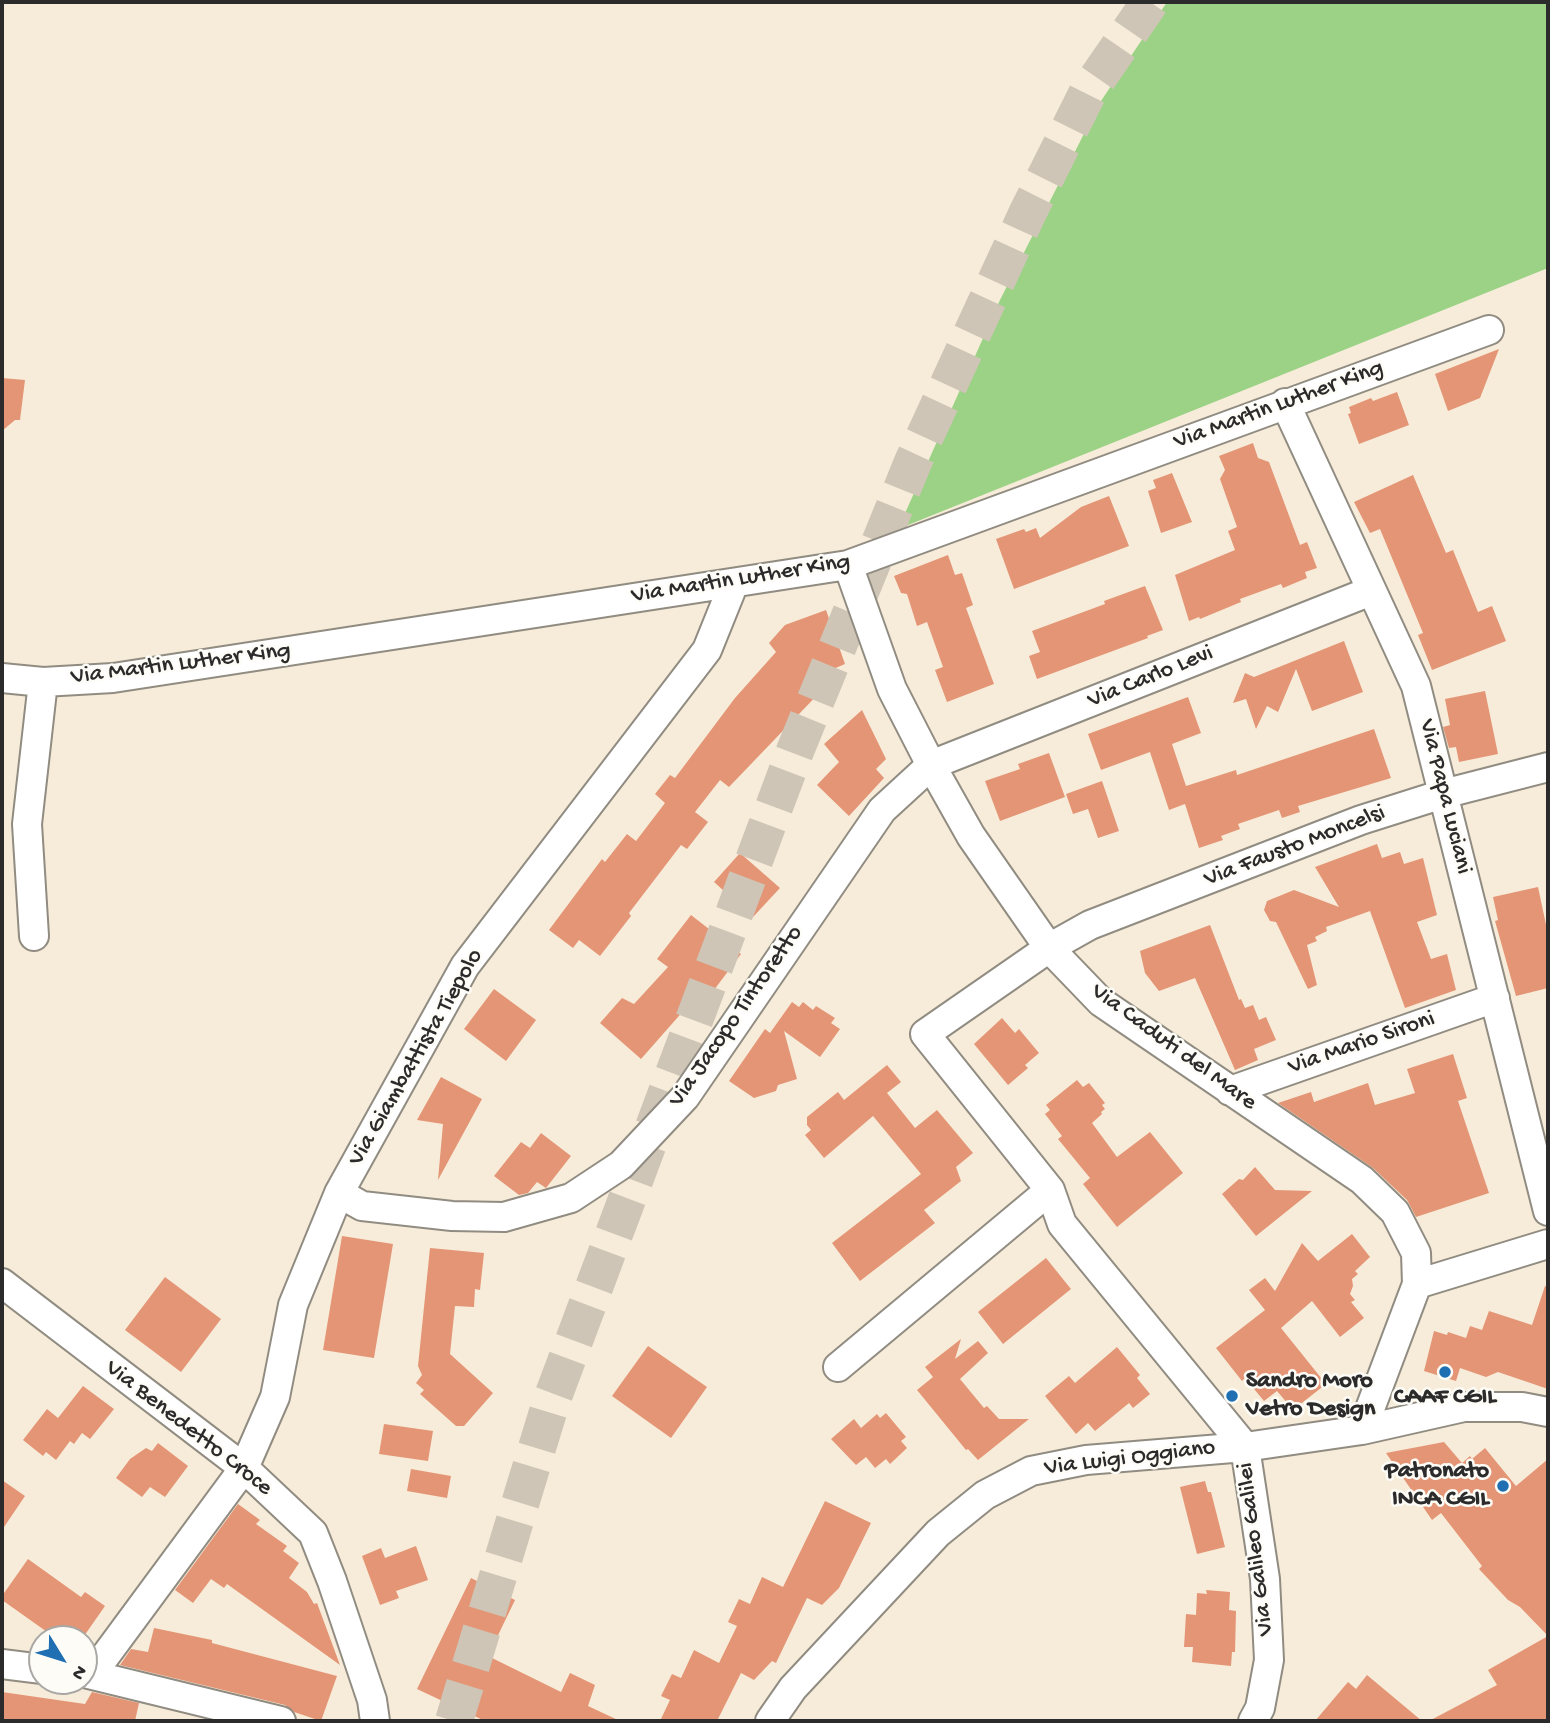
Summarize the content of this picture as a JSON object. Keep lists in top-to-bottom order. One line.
{"streets":{"street":["Via Martin Luther King","Via Carlo Levi","Via Papa Luciani","Via Fausto Moncelsi","Via Jacopo Tintoretto","Via Mario Sironi","Via Caduti del Mare","Via Giambattista Tiepolo","Via Benedetto Croce","Via Luigi Oggiano","Via Galileo Galilei"]},"crossings":[["Via Martin Luther King","Via Papa Luciani"],["Via Martin Luther King","Via Caduti del Mare"],["Via Martin Luther King","Via Giambattista Tiepolo"],["Via Carlo Levi","Via Papa Luciani"],["Via Carlo Levi","Via Jacopo Tintoretto"],["Via Carlo Levi","Via Caduti del Mare"],["Via Papa Luciani","Via Fausto Moncelsi"],["Via Papa Luciani","Via Mario Sironi"],["Via Fausto Moncelsi","Via Caduti del Mare"],["Via Fausto Moncelsi","Via Galileo Galilei"],["Via Jacopo Tintoretto","Via Caduti del Mare"],["Via Jacopo Tintoretto","Via Giambattista Tiepolo"],["Via Mario Sironi","Via Caduti del Mare"],["Via Caduti del Mare","Via Luigi Oggiano"],["Via Caduti del Mare","Via Galileo Galilei"],["Via Giambattista Tiepolo","Via Benedetto Croce"],["Via Luigi Oggiano","Via Galileo Galilei"]],"places":["CAAF CGIL","Sandro Moro Vetro Design","Patronato INCA CGIL"],"north":"bottom right"}
